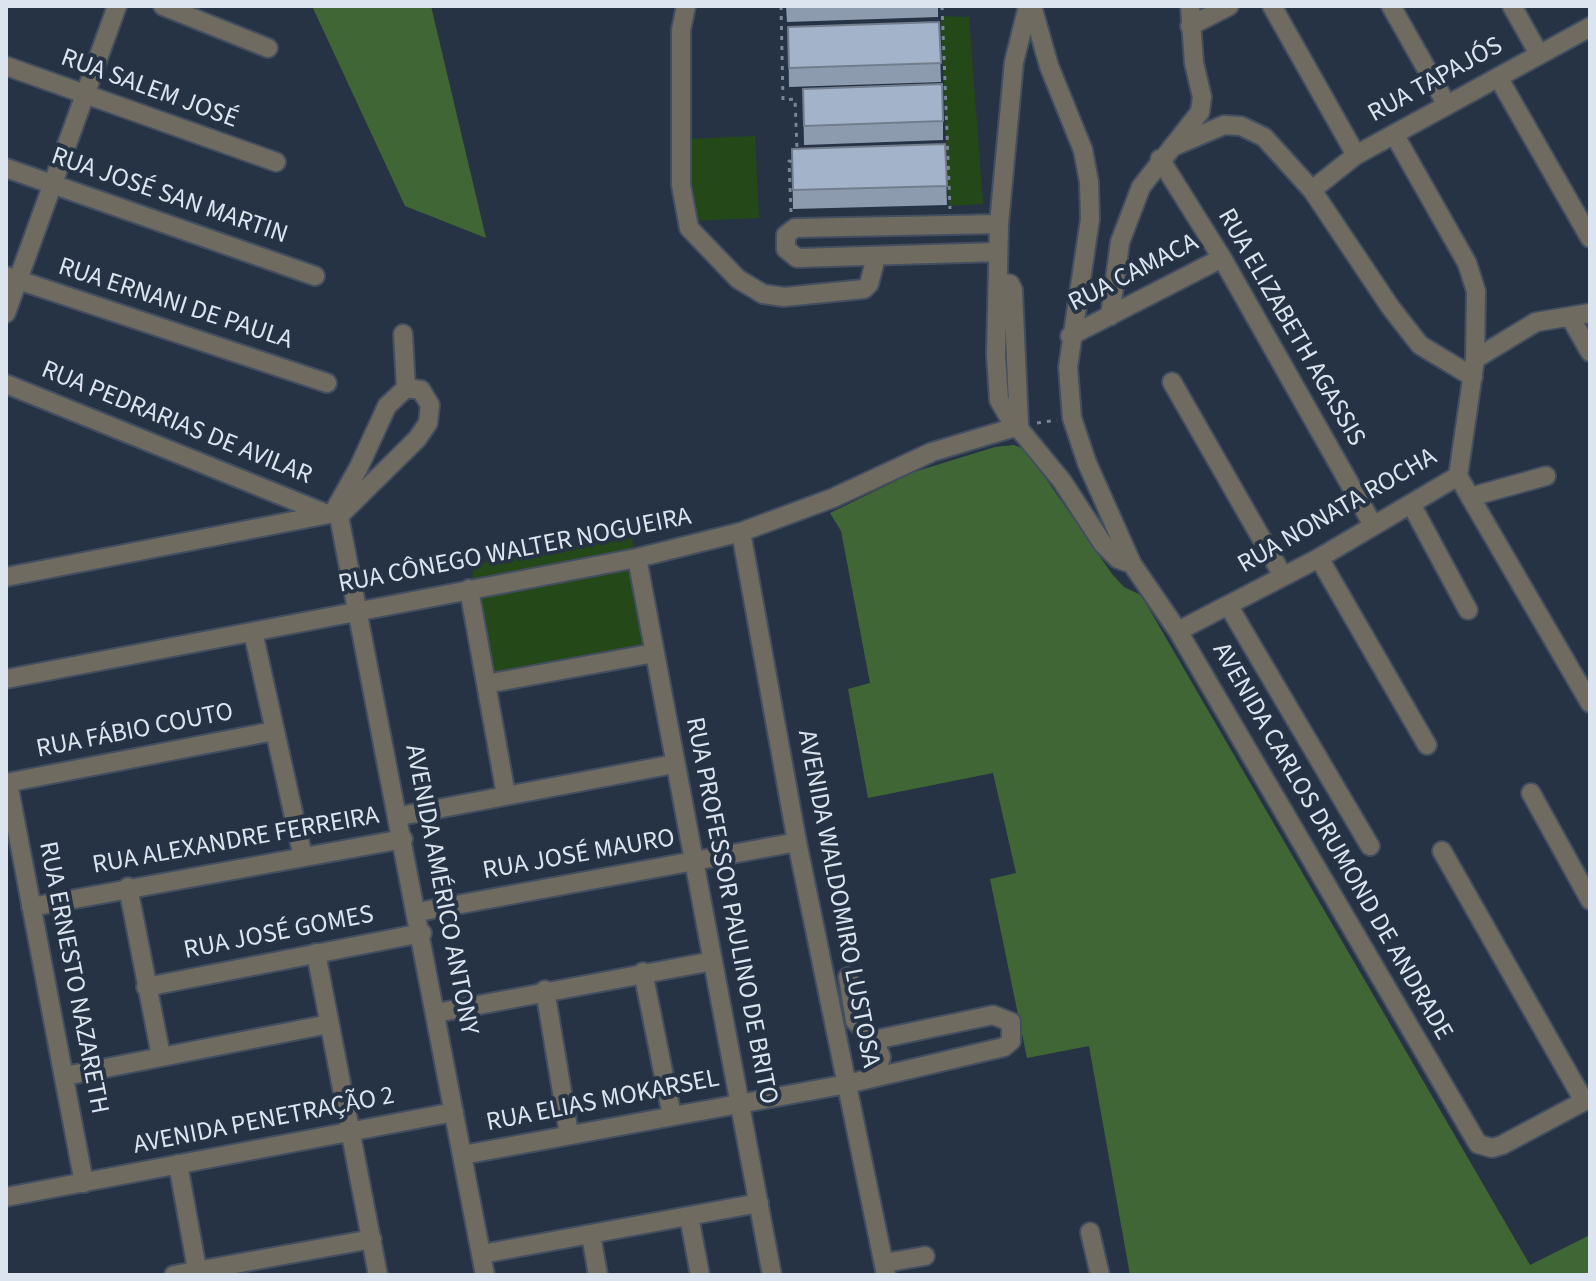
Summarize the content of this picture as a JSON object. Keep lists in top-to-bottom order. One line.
{"streets":{"street":["RUA TAPAJÓS","RUA SALEM JOSÉ","RUA JOSÉ SAN MARTIN","RUA CAMACA","RUA ERNANI DE PAULA","RUA ELIZABETH AGASSIS","RUA PEDRARIAS DE AVILAR","RUA NONATA ROCHA","RUA CÔNEGO WALTER NOGUEIRA","RUA FÁBIO COUTO","RUA ALEXANDRE FERREIRA","AVENIDA CARLOS DRUMOND DE ANDRADE","RUA JOSÉ MAURO","AVENIDA AMÉRICO ANTONY","AVENIDA WALDOMIRO LUSTOSA","RUA PROFESSOR PAULINO DE BRITO","RUA JOSÉ GOMES","RUA ERNESTO NAZARETH","RUA ELIAS MOKARSEL","AVENIDA PENETRAÇÃO 2"]},"crossings":[["RUA TAPAJÓS","RUA NONATA ROCHA"],["RUA CAMACA","RUA ELIZABETH AGASSIS"],["RUA CAMACA","AVENIDA CARLOS DRUMOND DE ANDRADE"],["RUA ELIZABETH AGASSIS","RUA NONATA ROCHA"],["RUA PEDRARIAS DE AVILAR","AVENIDA AMÉRICO ANTONY"],["RUA NONATA ROCHA","AVENIDA CARLOS DRUMOND DE ANDRADE"],["RUA CÔNEGO WALTER NOGUEIRA","AVENIDA CARLOS DRUMOND DE ANDRADE"],["RUA CÔNEGO WALTER NOGUEIRA","AVENIDA AMÉRICO ANTONY"],["RUA CÔNEGO WALTER NOGUEIRA","AVENIDA WALDOMIRO LUSTOSA"],["RUA CÔNEGO WALTER NOGUEIRA","RUA PROFESSOR PAULINO DE BRITO"],["RUA FÁBIO COUTO","RUA ERNESTO NAZARETH"],["RUA ALEXANDRE FERREIRA","AVENIDA AMÉRICO ANTONY"],["RUA ALEXANDRE FERREIRA","RUA ERNESTO NAZARETH"],["RUA JOSÉ MAURO","AVENIDA AMÉRICO ANTONY"],["RUA JOSÉ MAURO","AVENIDA WALDOMIRO LUSTOSA"],["RUA JOSÉ MAURO","RUA PROFESSOR PAULINO DE BRITO"],["AVENIDA AMÉRICO ANTONY","RUA JOSÉ GOMES"],["AVENIDA AMÉRICO ANTONY","RUA ELIAS MOKARSEL"],["AVENIDA AMÉRICO ANTONY","AVENIDA PENETRAÇÃO 2"],["AVENIDA WALDOMIRO LUSTOSA","RUA ELIAS MOKARSEL"],["RUA PROFESSOR PAULINO DE BRITO","RUA ELIAS MOKARSEL"],["RUA ERNESTO NAZARETH","AVENIDA PENETRAÇÃO 2"]]}
